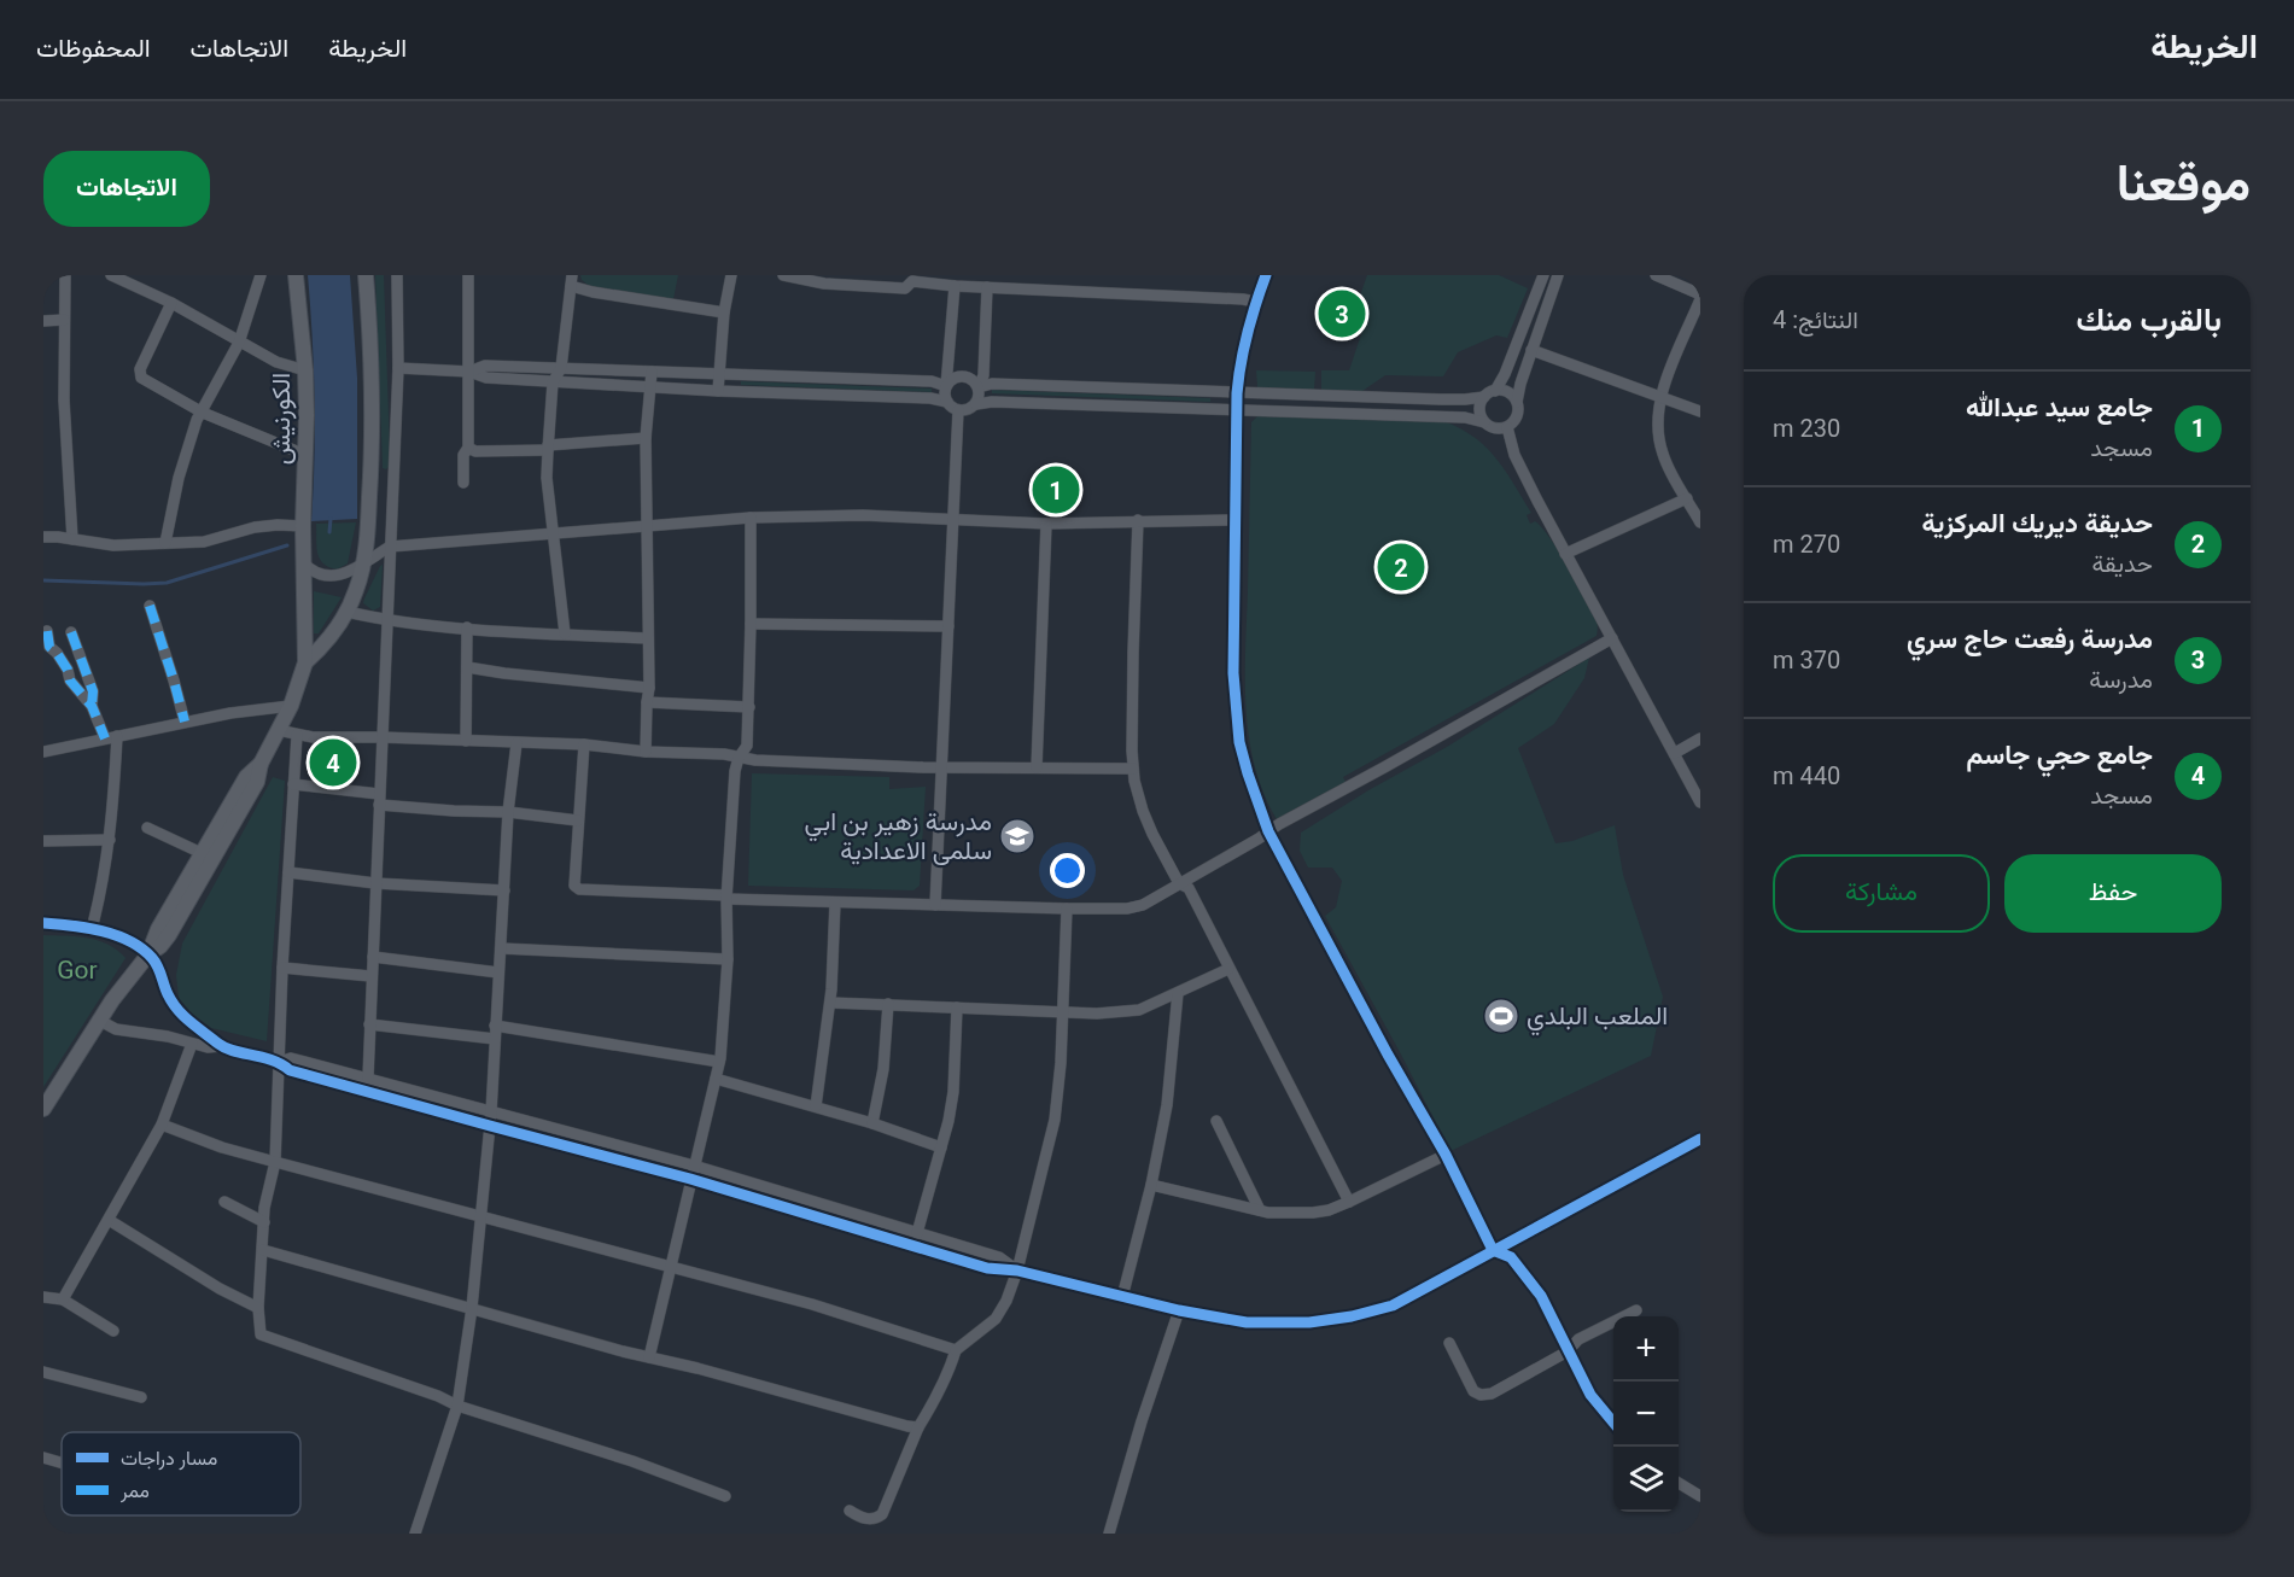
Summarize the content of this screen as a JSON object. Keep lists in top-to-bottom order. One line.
{"streets":{"main road":["الكورنيش"]},"parks":["Gor"],"places":{"school or university":["مدرسة زهير بن ابي سلمى الاعدادية"],"sports":["الملعب البلدي"]},"legend":["مسار دراجات","ممر"],"page":{"header":"الخريطة","nav":["الخريطة","الاتجاهات","المحفوظات"],"title":"موقعنا","buttons":["الاتجاهات",["حفظ","مشاركة"]],"heading":["بالقرب منك","النتائج: 4"],"pins":["3","1","2","4"],"list":[{"mark":"1","name":"جامع سيد عبدالله","note":"مسجد","value":"230 m"},{"mark":"2","name":"حديقة ديريك المركزية","note":"حديقة","value":"270 m"},{"mark":"3","name":"مدرسة رفعت حاج سري","note":"مدرسة","value":"370 m"},{"mark":"4","name":"جامع حجي جاسم","note":"مسجد","value":"440 m"}],"map_buttons":["+","−"]}}
